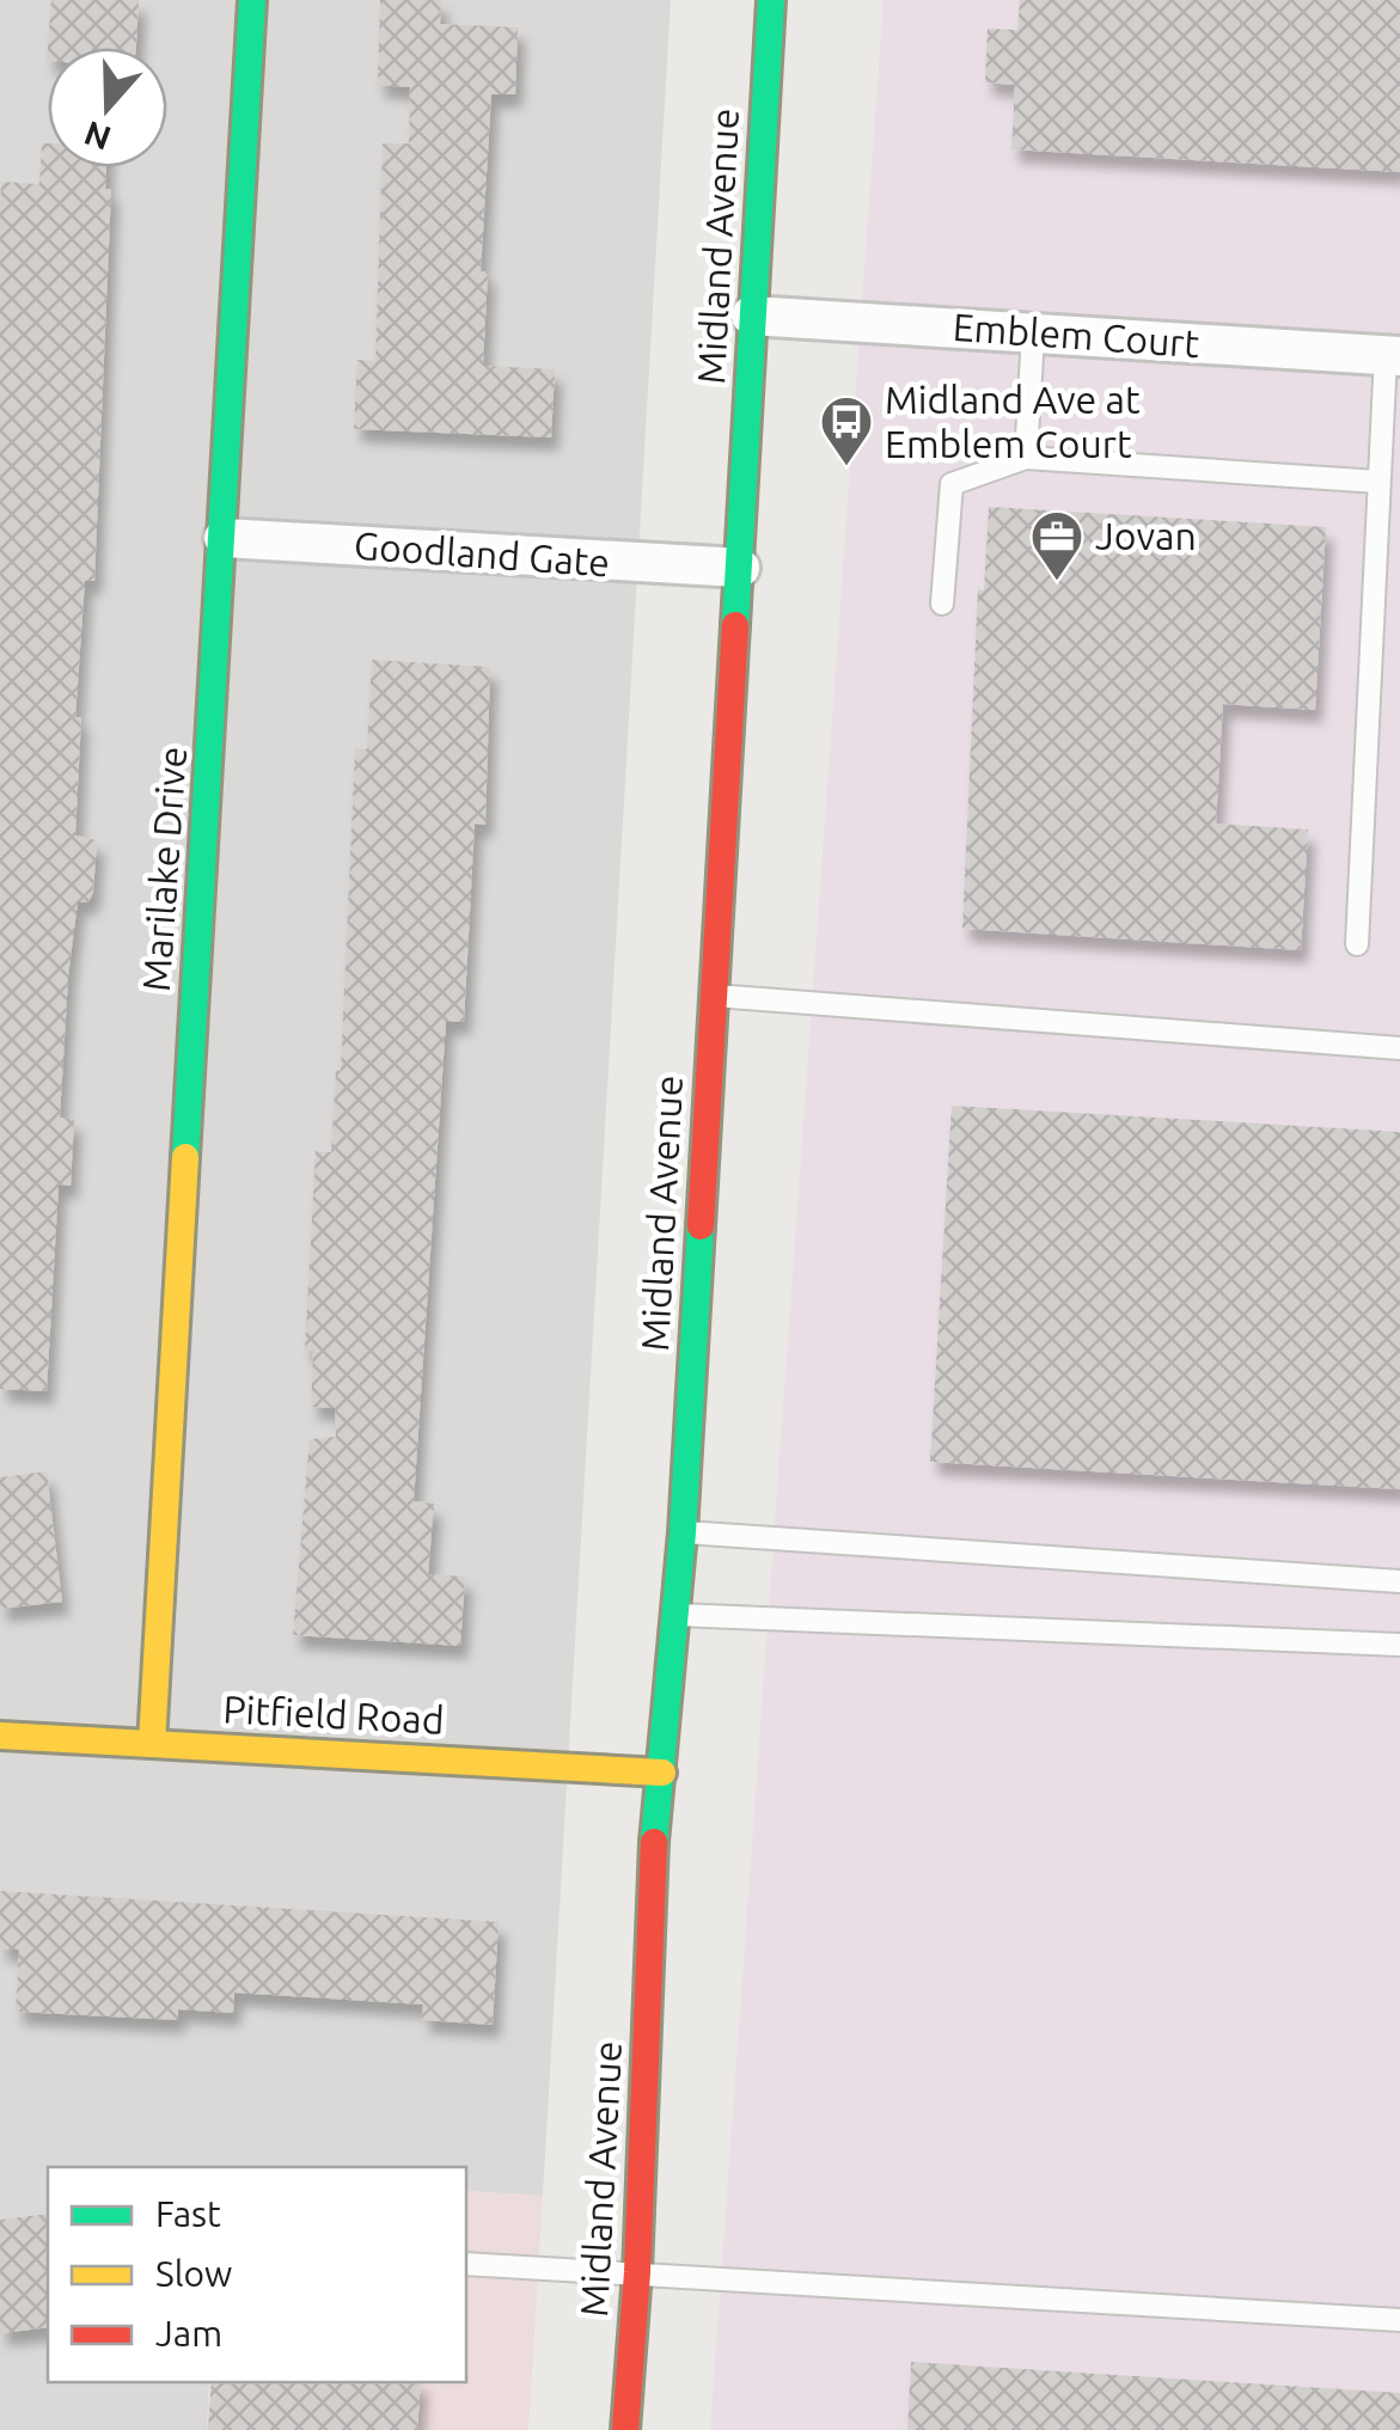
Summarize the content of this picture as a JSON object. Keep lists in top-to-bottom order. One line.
{"streets":{"main road":["Midland Avenue","Marilake Drive","Pitfield Road"],"street":["Emblem Court","Goodland Gate"]},"crossings":[["Midland Avenue","Emblem Court"],["Midland Avenue","Goodland Gate"],["Midland Avenue","Pitfield Road"],["Goodland Gate","Marilake Drive"],["Marilake Drive","Pitfield Road"]],"places":{"bus stop":["Midland Ave at Emblem Court"],"office":["Jovan"]},"legend":["Fast","Slow","Jam"],"north":"bottom"}
